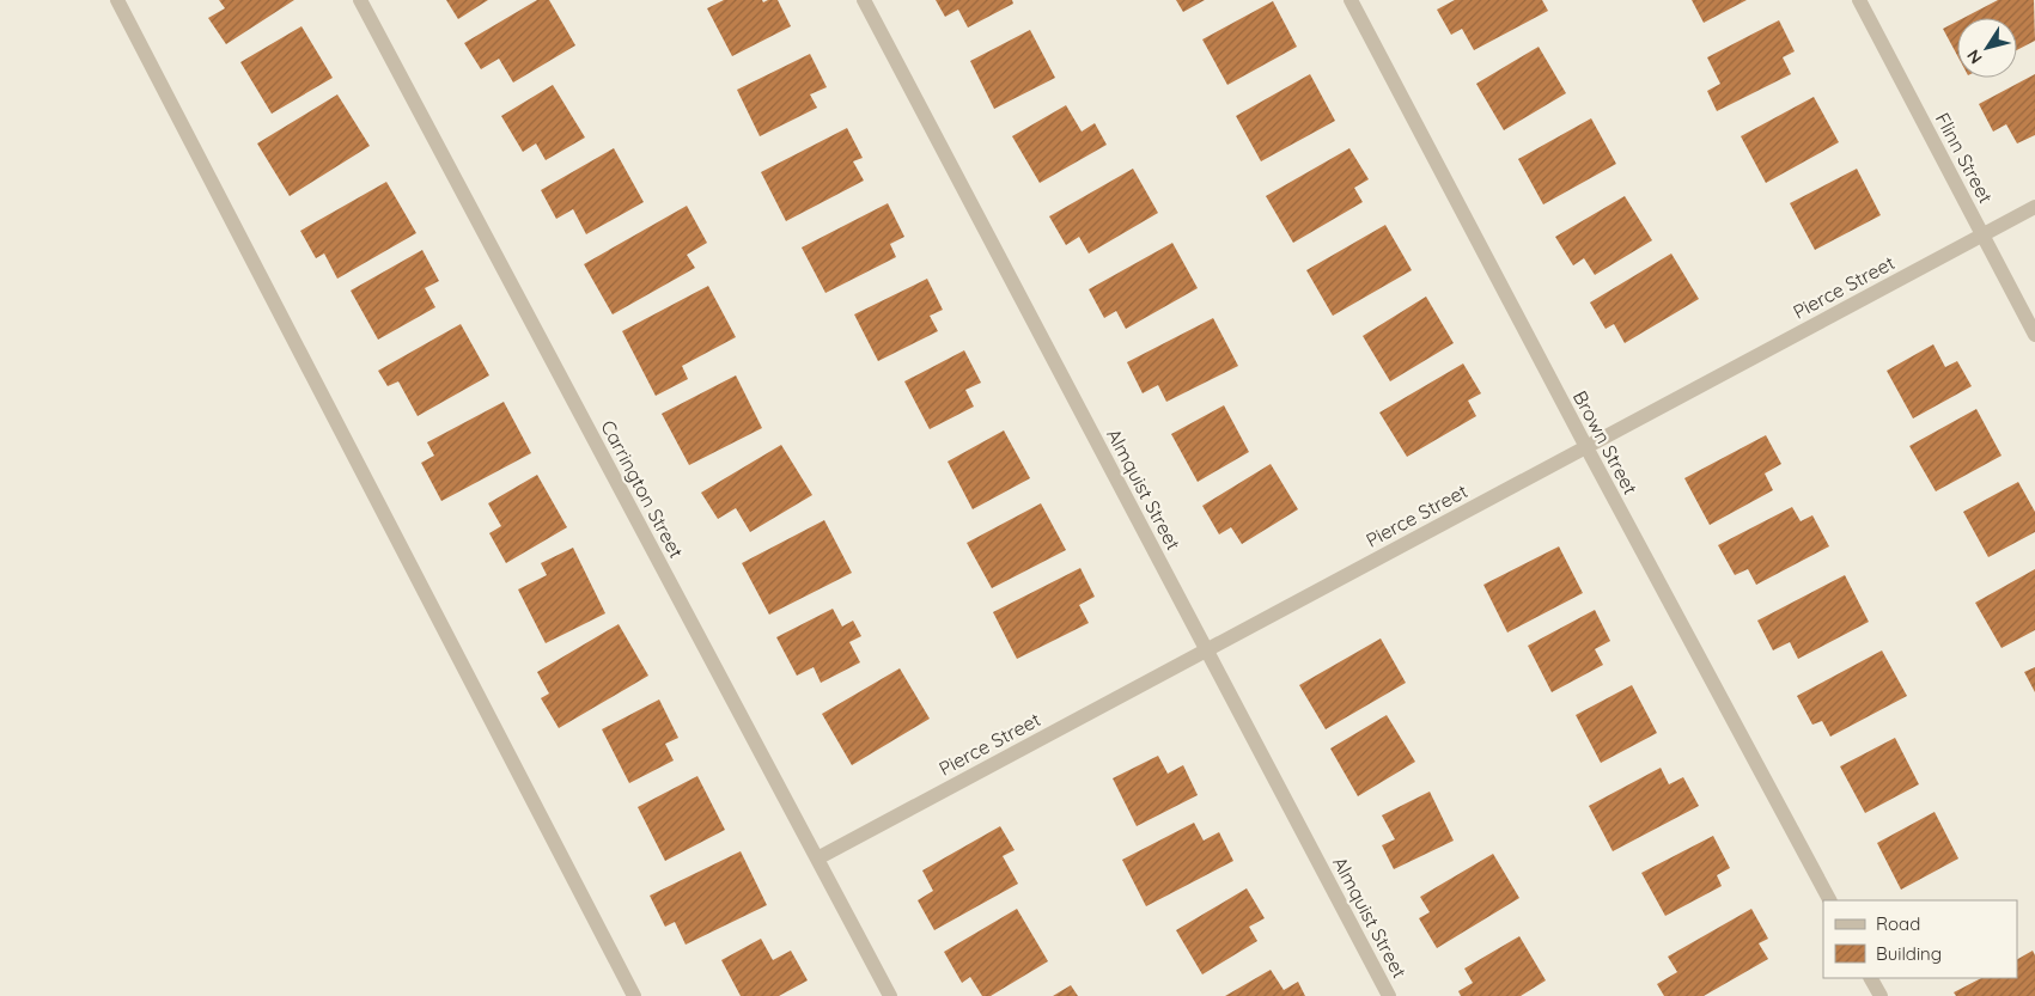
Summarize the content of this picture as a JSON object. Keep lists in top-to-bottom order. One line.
{"streets":{"street":["Flinn Street","Pierce Street","Brown Street","Carrington Street","Almquist Street"]},"crossings":[["Flinn Street","Pierce Street"],["Pierce Street","Brown Street"],["Pierce Street","Carrington Street"],["Pierce Street","Almquist Street"]],"legend":["Road","Building"],"north":"bottom left"}
